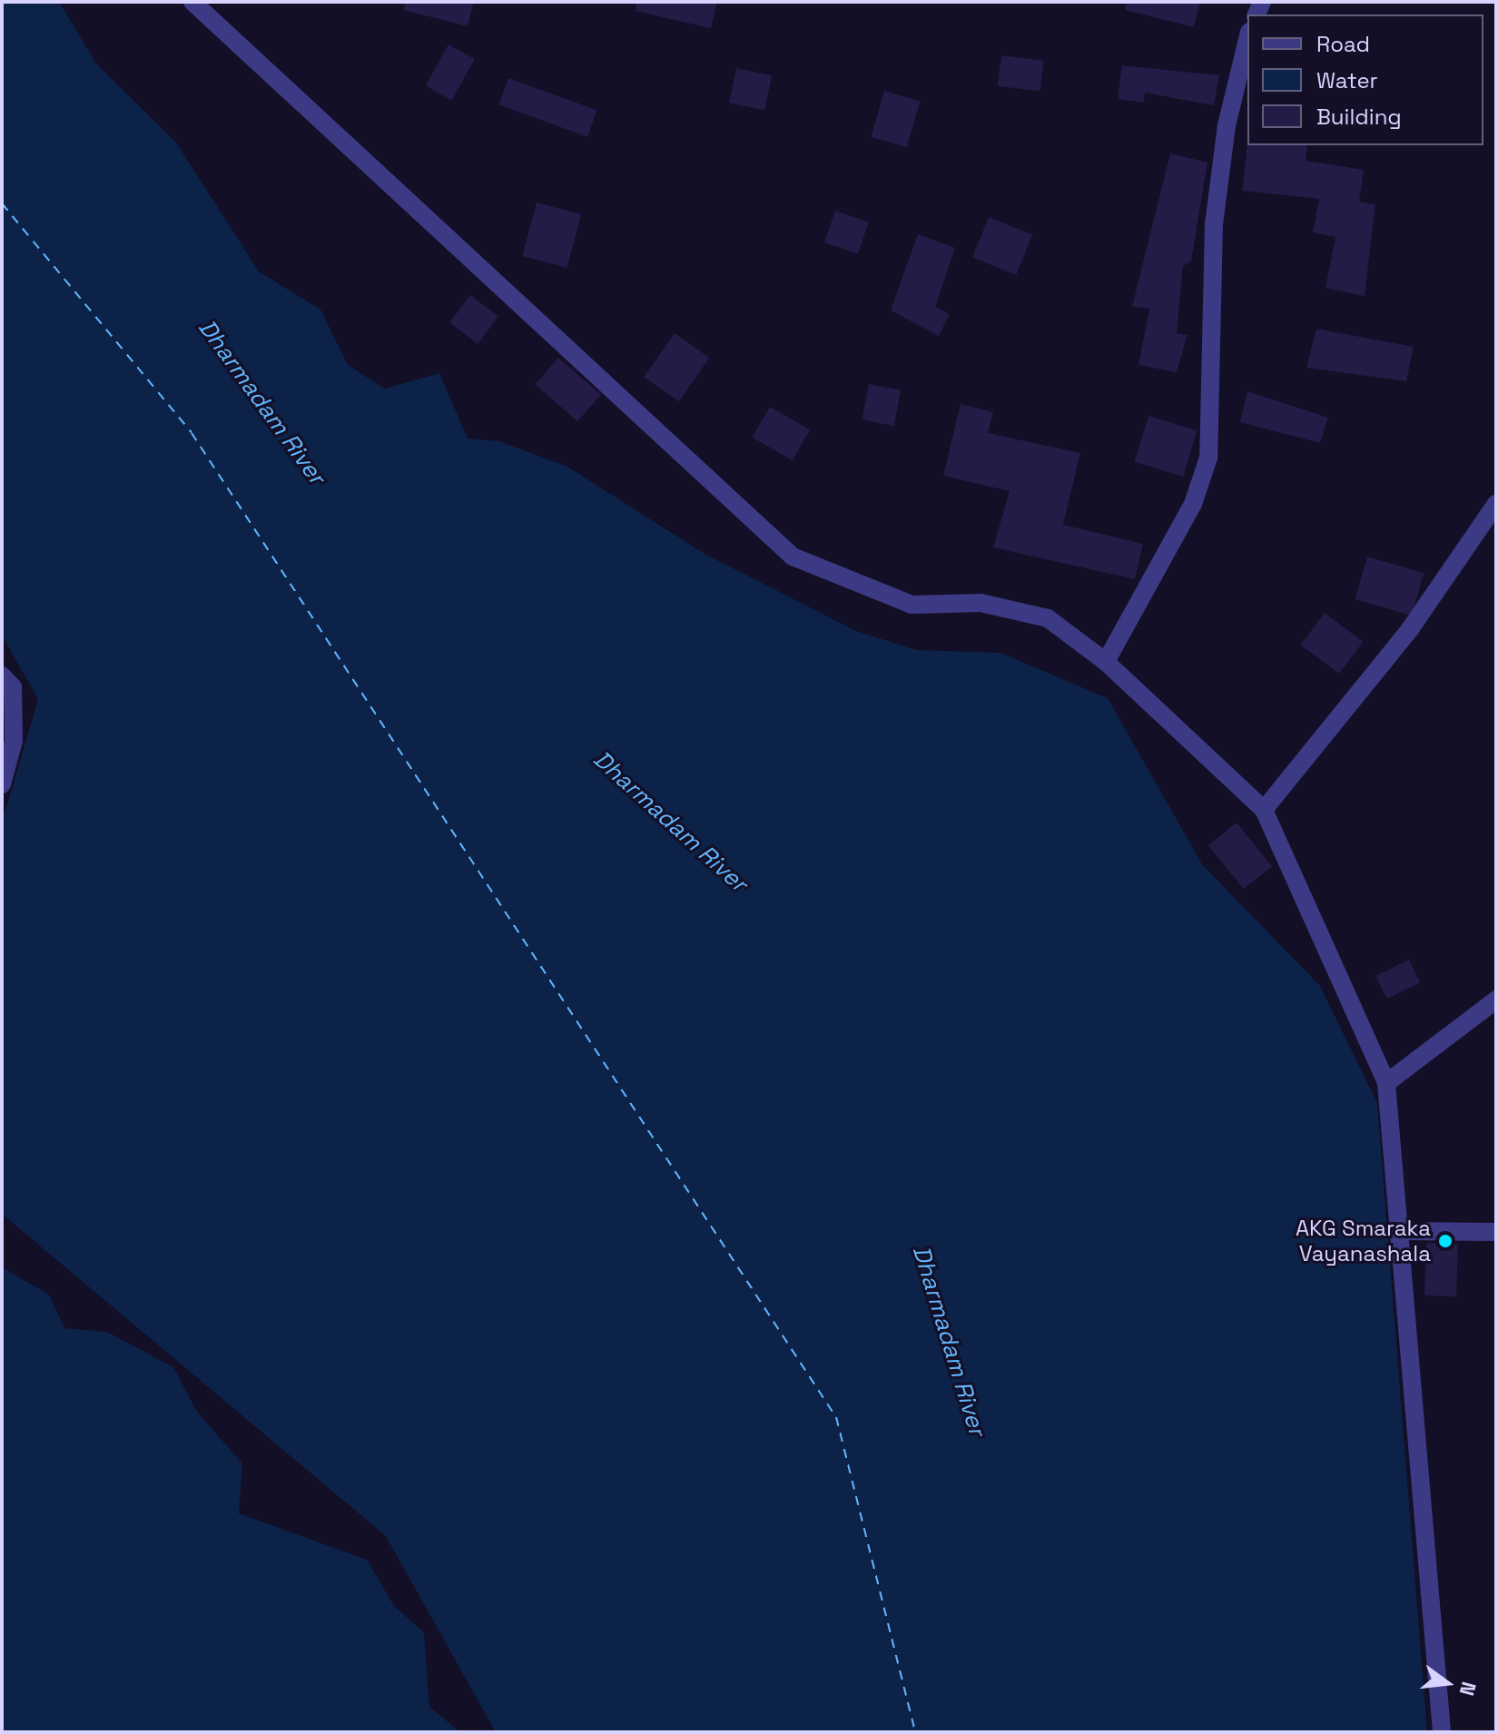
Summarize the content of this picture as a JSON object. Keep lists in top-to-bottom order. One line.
{"water":["Dharmadam River"],"places":["AKG Smaraka Vayanashala"],"legend":["Road","Water","Building"],"north":"right"}
